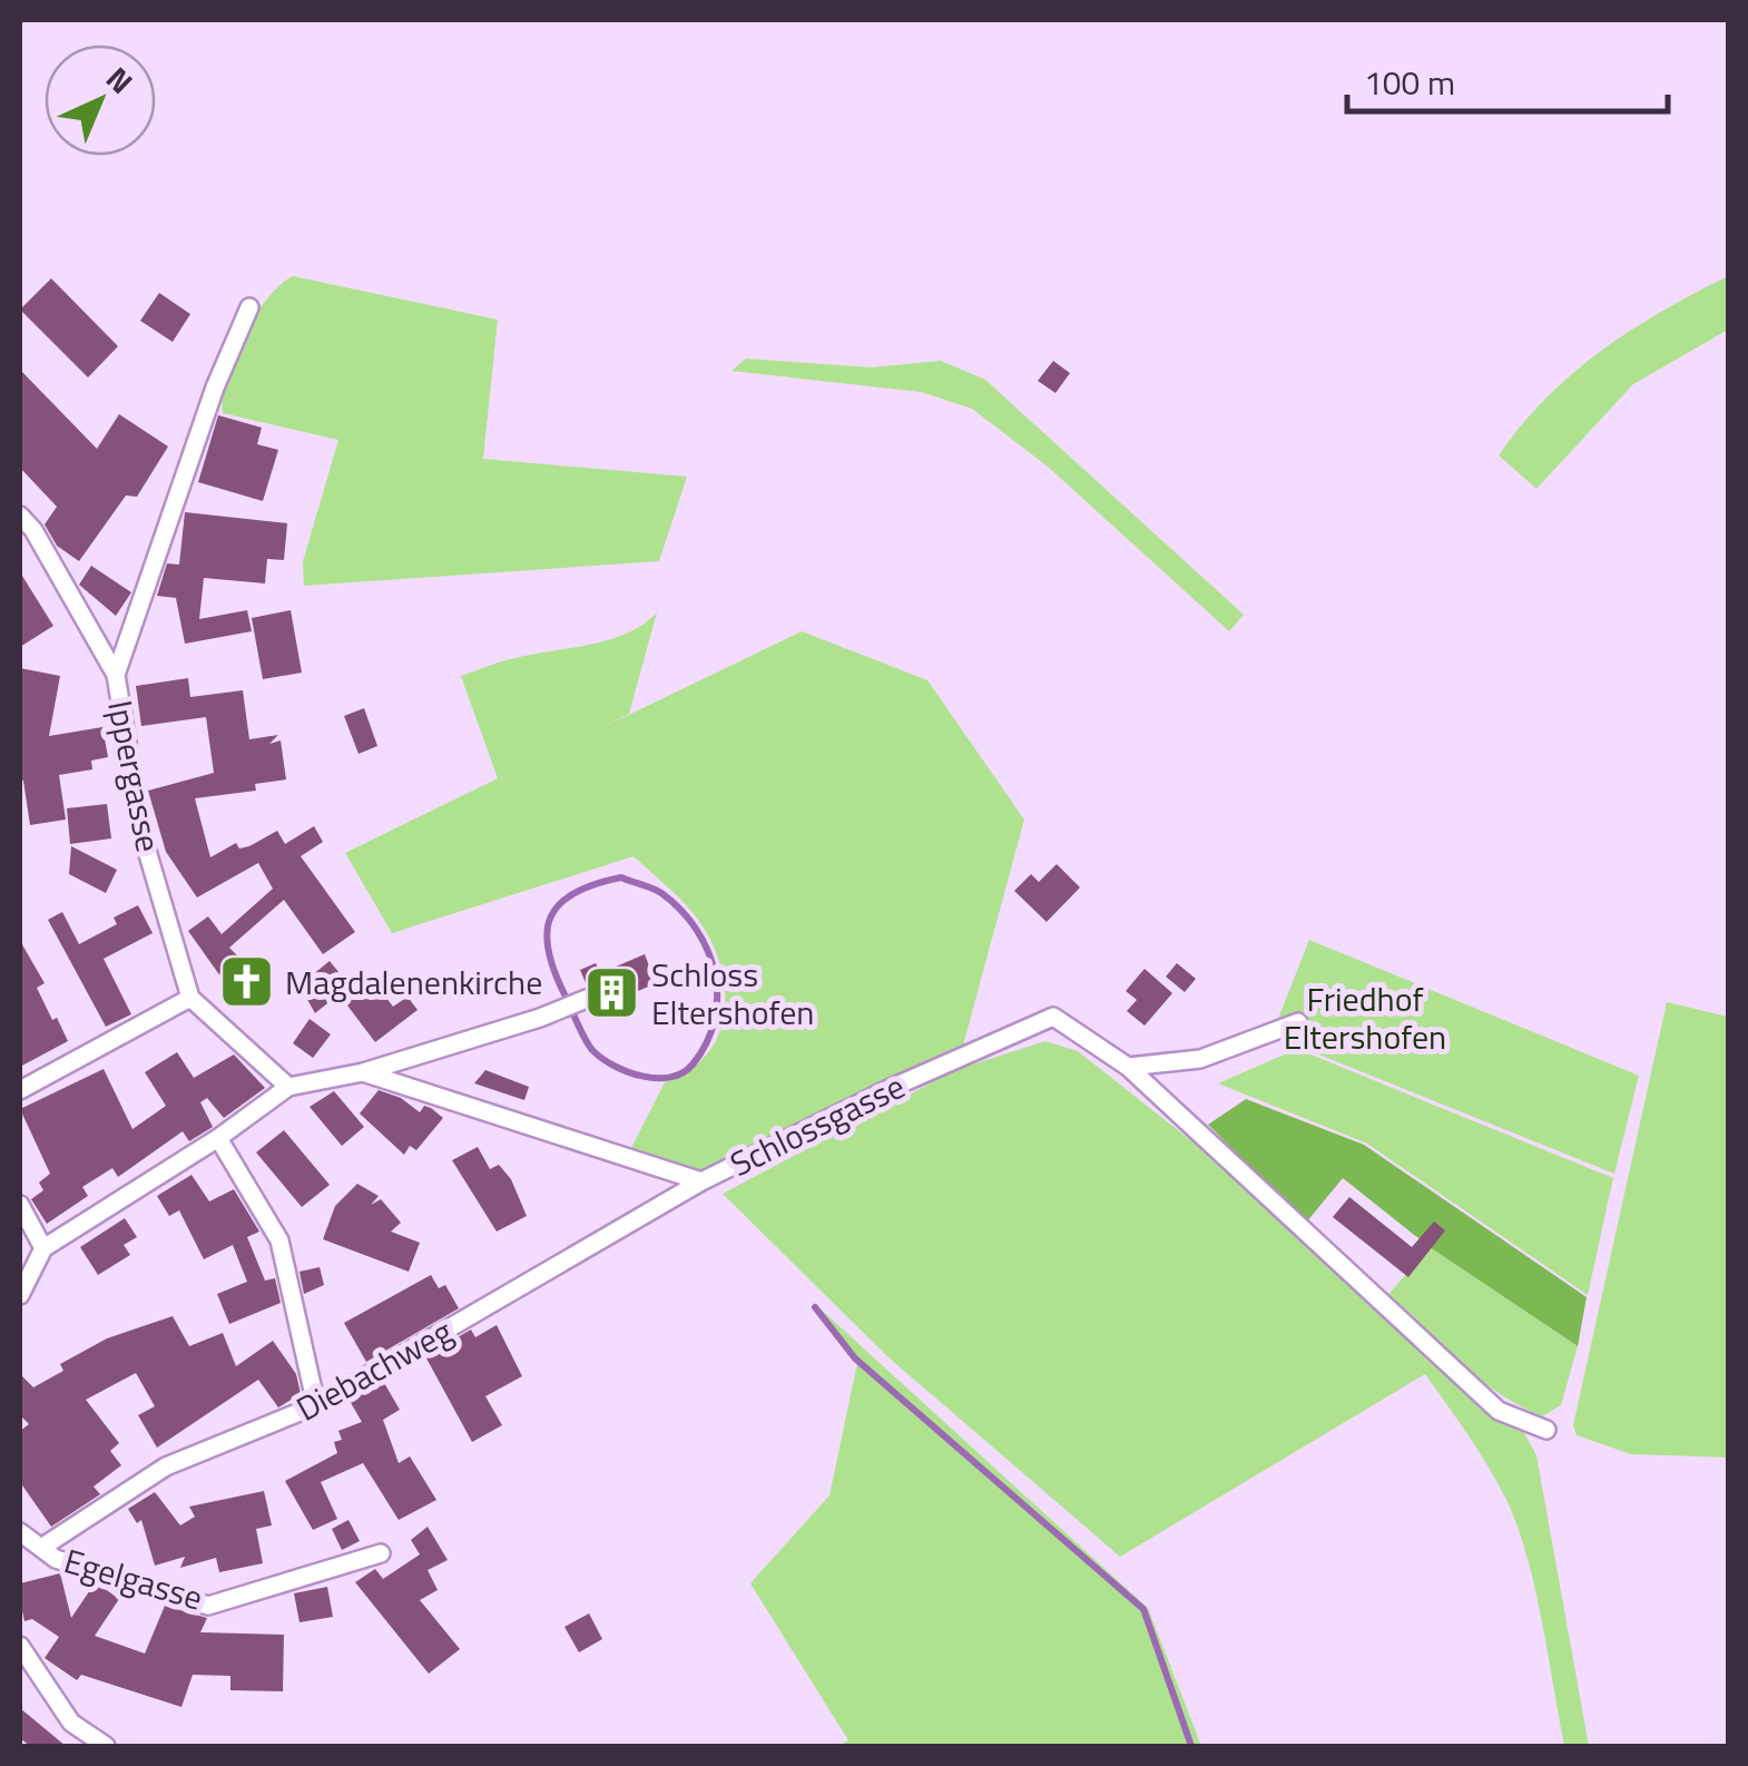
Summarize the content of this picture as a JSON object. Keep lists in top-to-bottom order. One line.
{"streets":{"street":["Ippergasse","Schlossgasse","Diebachweg","Egelgasse"]},"crossings":[["Schlossgasse","Diebachweg"],["Diebachweg","Egelgasse"]],"parks":["Friedhof Eltershofen"],"places":{"church":["Magdalenenkirche"],"building":["Schloss Eltershofen"]},"scale_bar":"100 m","north":"top right"}
